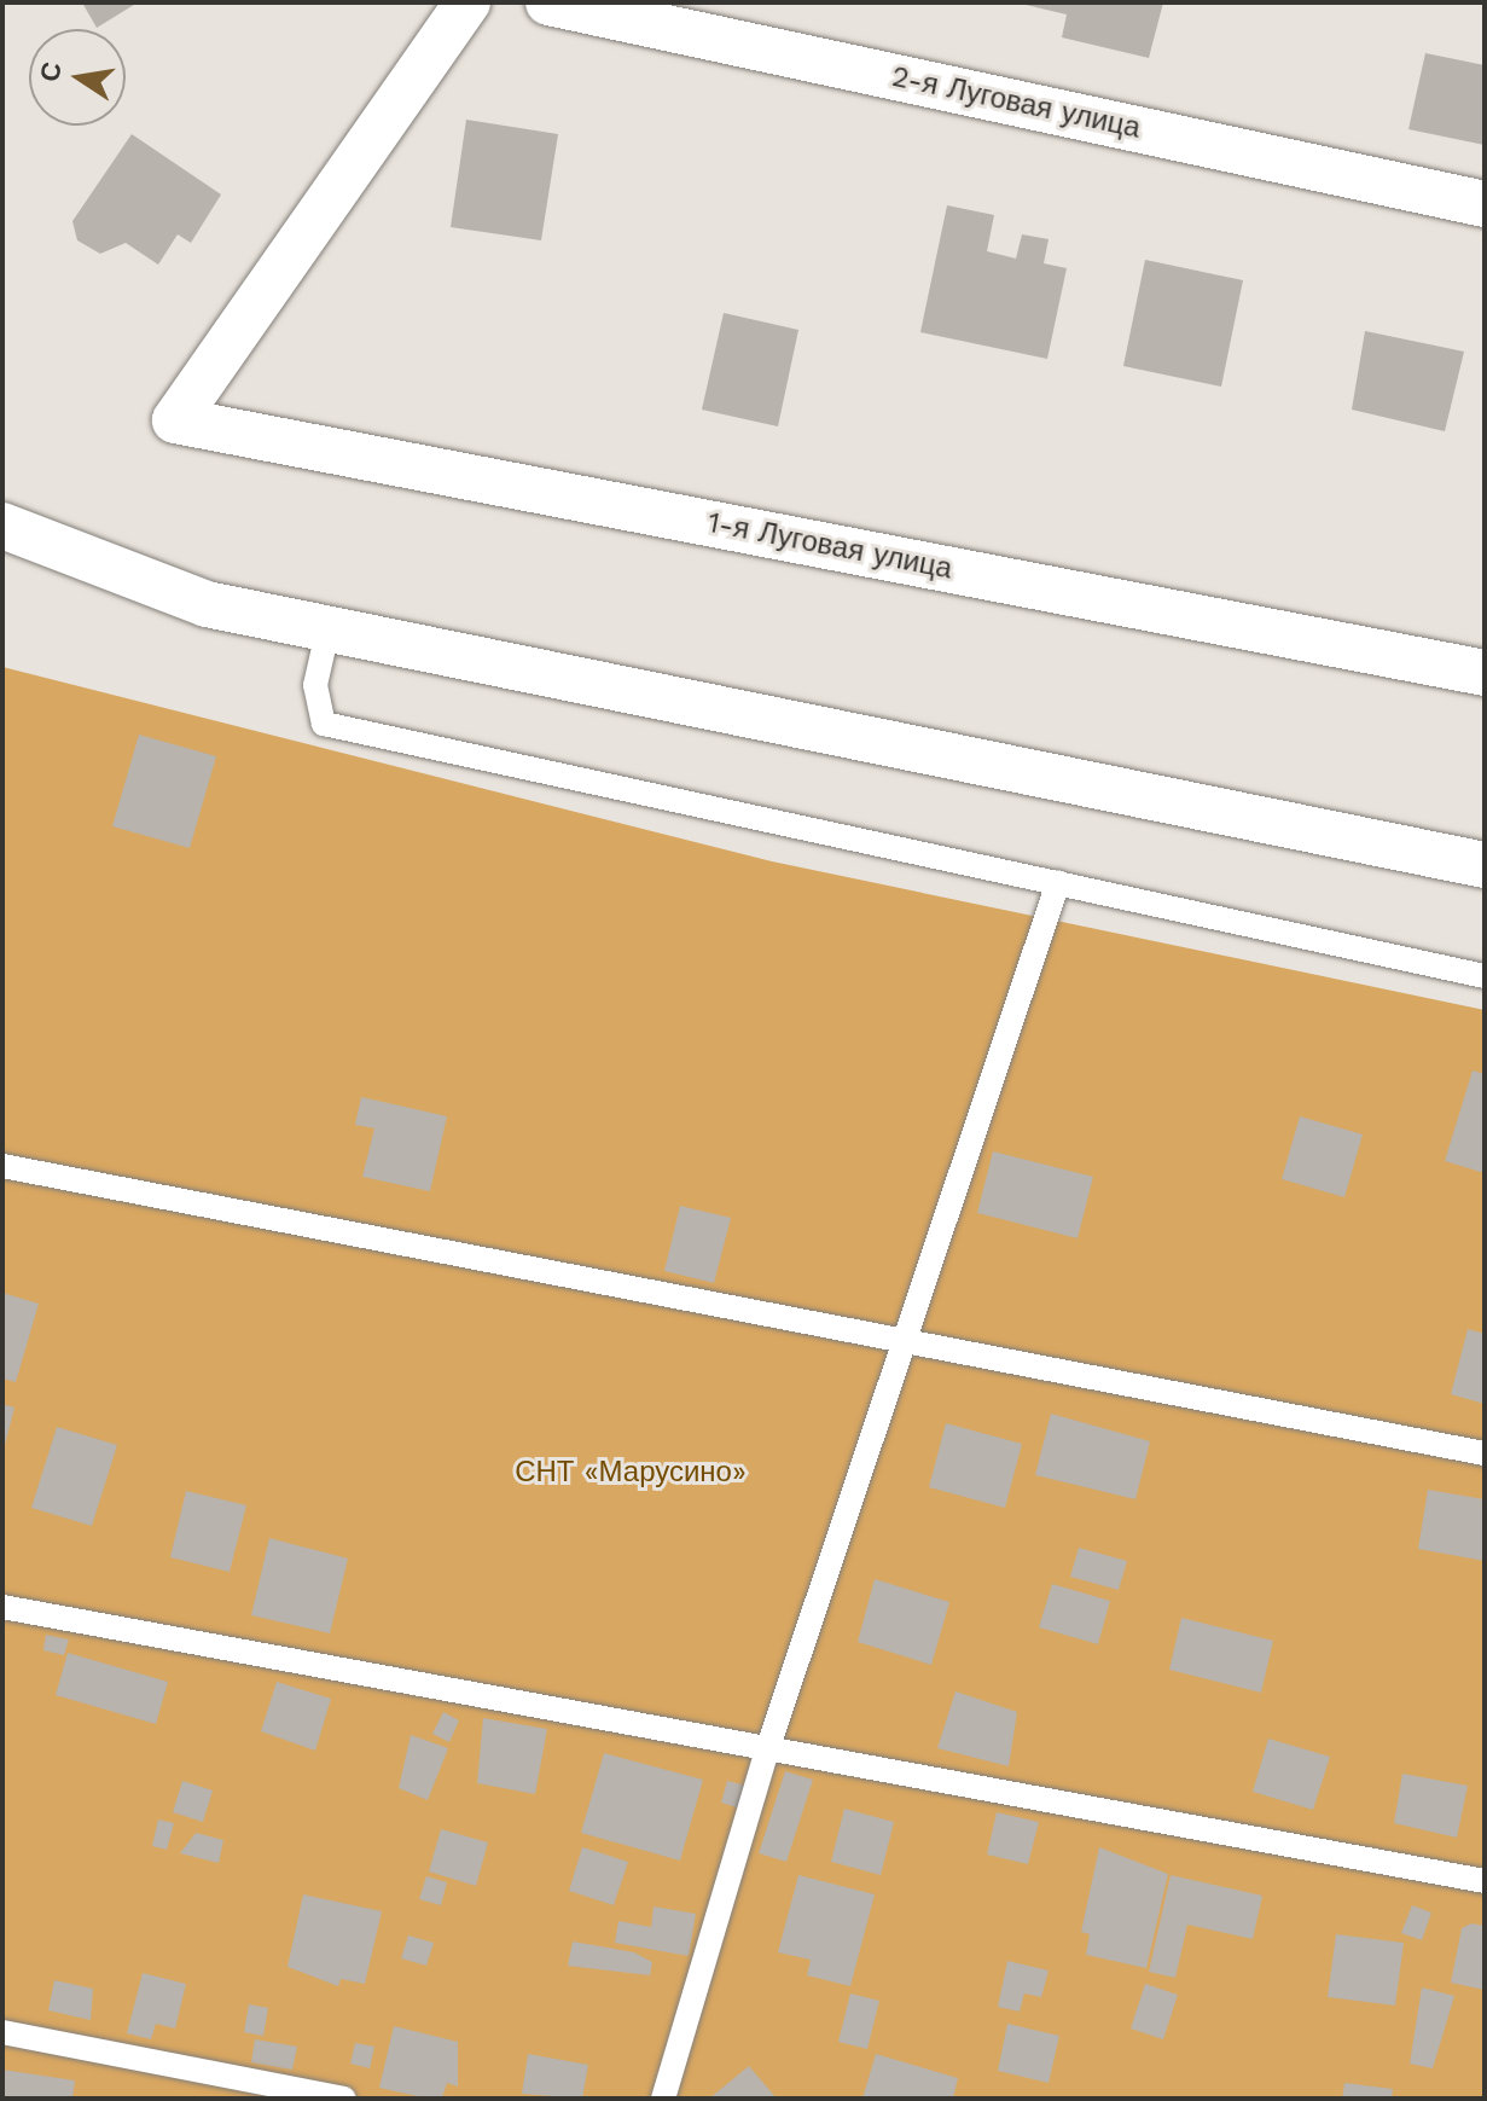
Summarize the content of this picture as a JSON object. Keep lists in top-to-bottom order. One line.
{"streets":{"street":["2-я Луговая улица","1-я Луговая улица"]},"parks":["СНТ «Марусино»"],"north":"left"}
